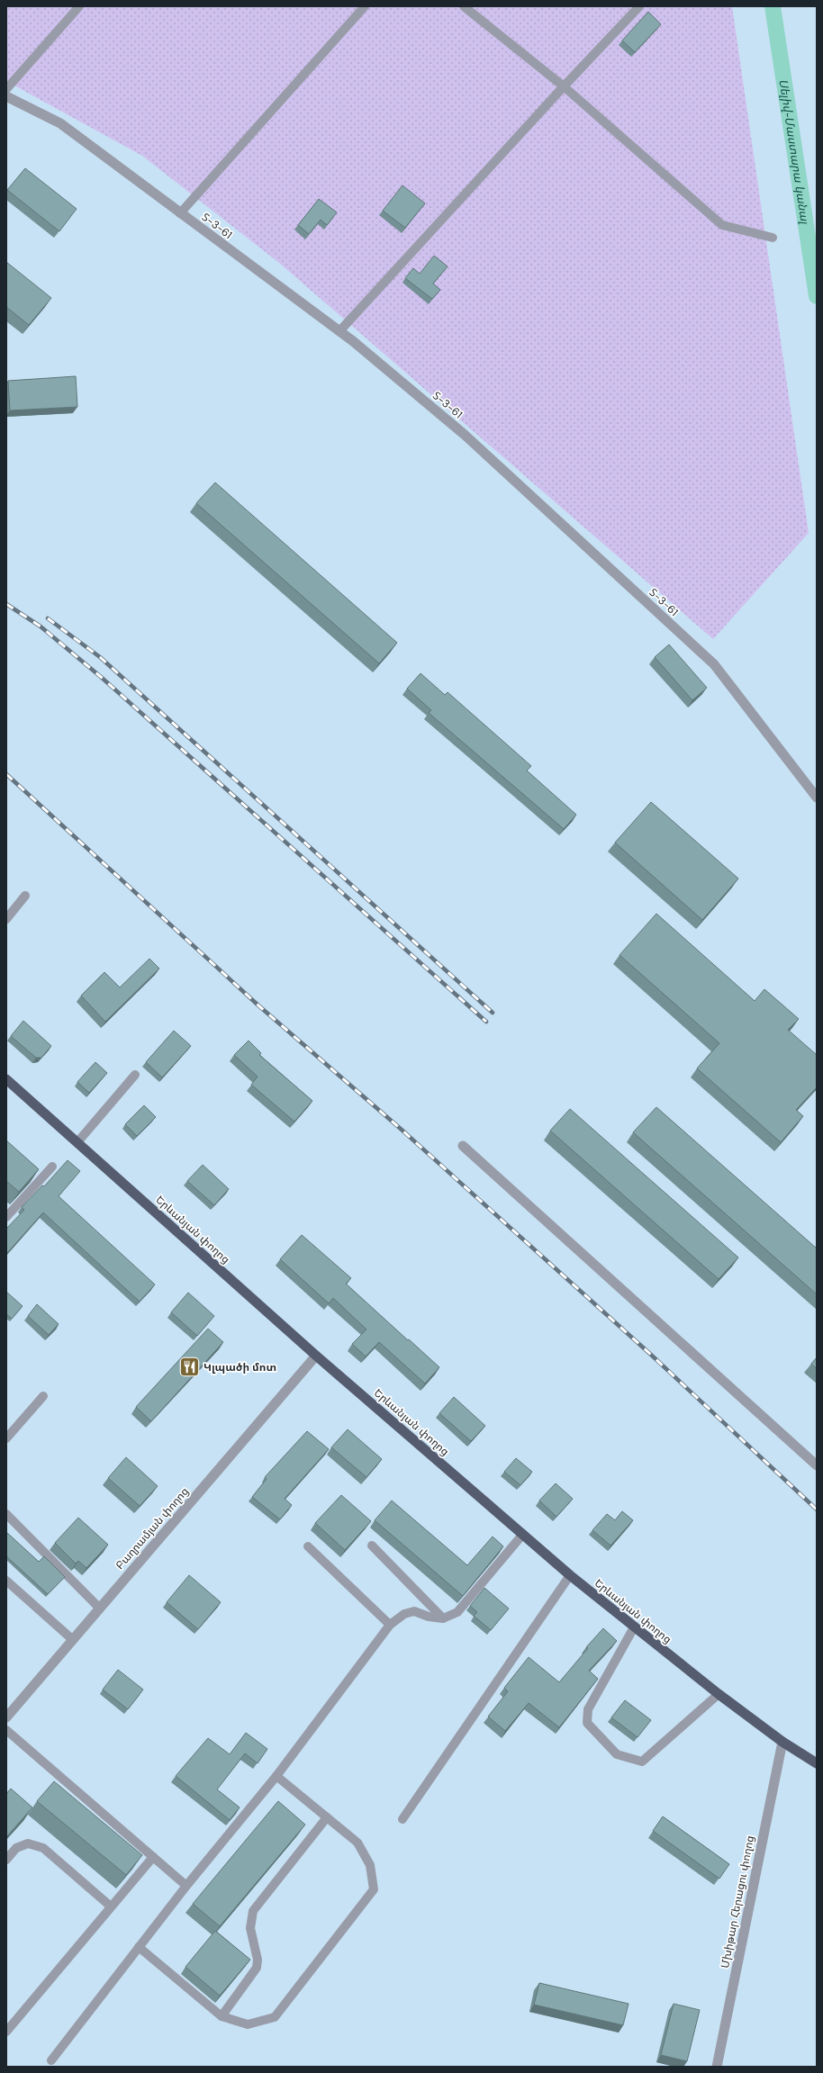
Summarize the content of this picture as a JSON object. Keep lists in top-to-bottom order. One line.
{"streets":{"highway":["Երևանյան փողոց"],"street":["Տ-3-61","Բաղրամյան փողոց","Մխիթար Հերացու փողոց"]},"crossings":[["Երևանյան փողոց","Բաղրամյան փողոց"],["Երևանյան փողոց","Մխիթար Հերացու փողոց"]],"water":["Սելիվ֊Մաստարա կանալ"],"places":{"restaurant":["Կլպածի մոտ"]}}
